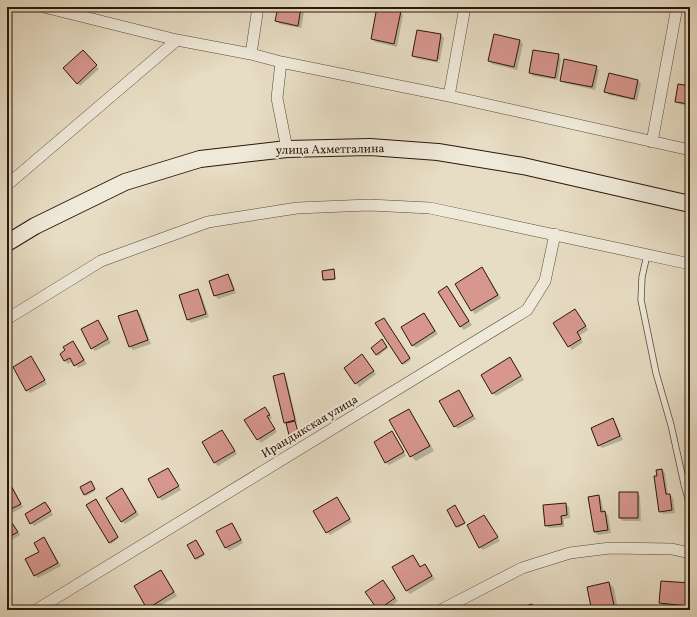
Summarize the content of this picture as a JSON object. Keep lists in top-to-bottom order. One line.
{"streets":{"main road":["улица Ахметгалина"],"street":["Ирандыкская улица"]}}
